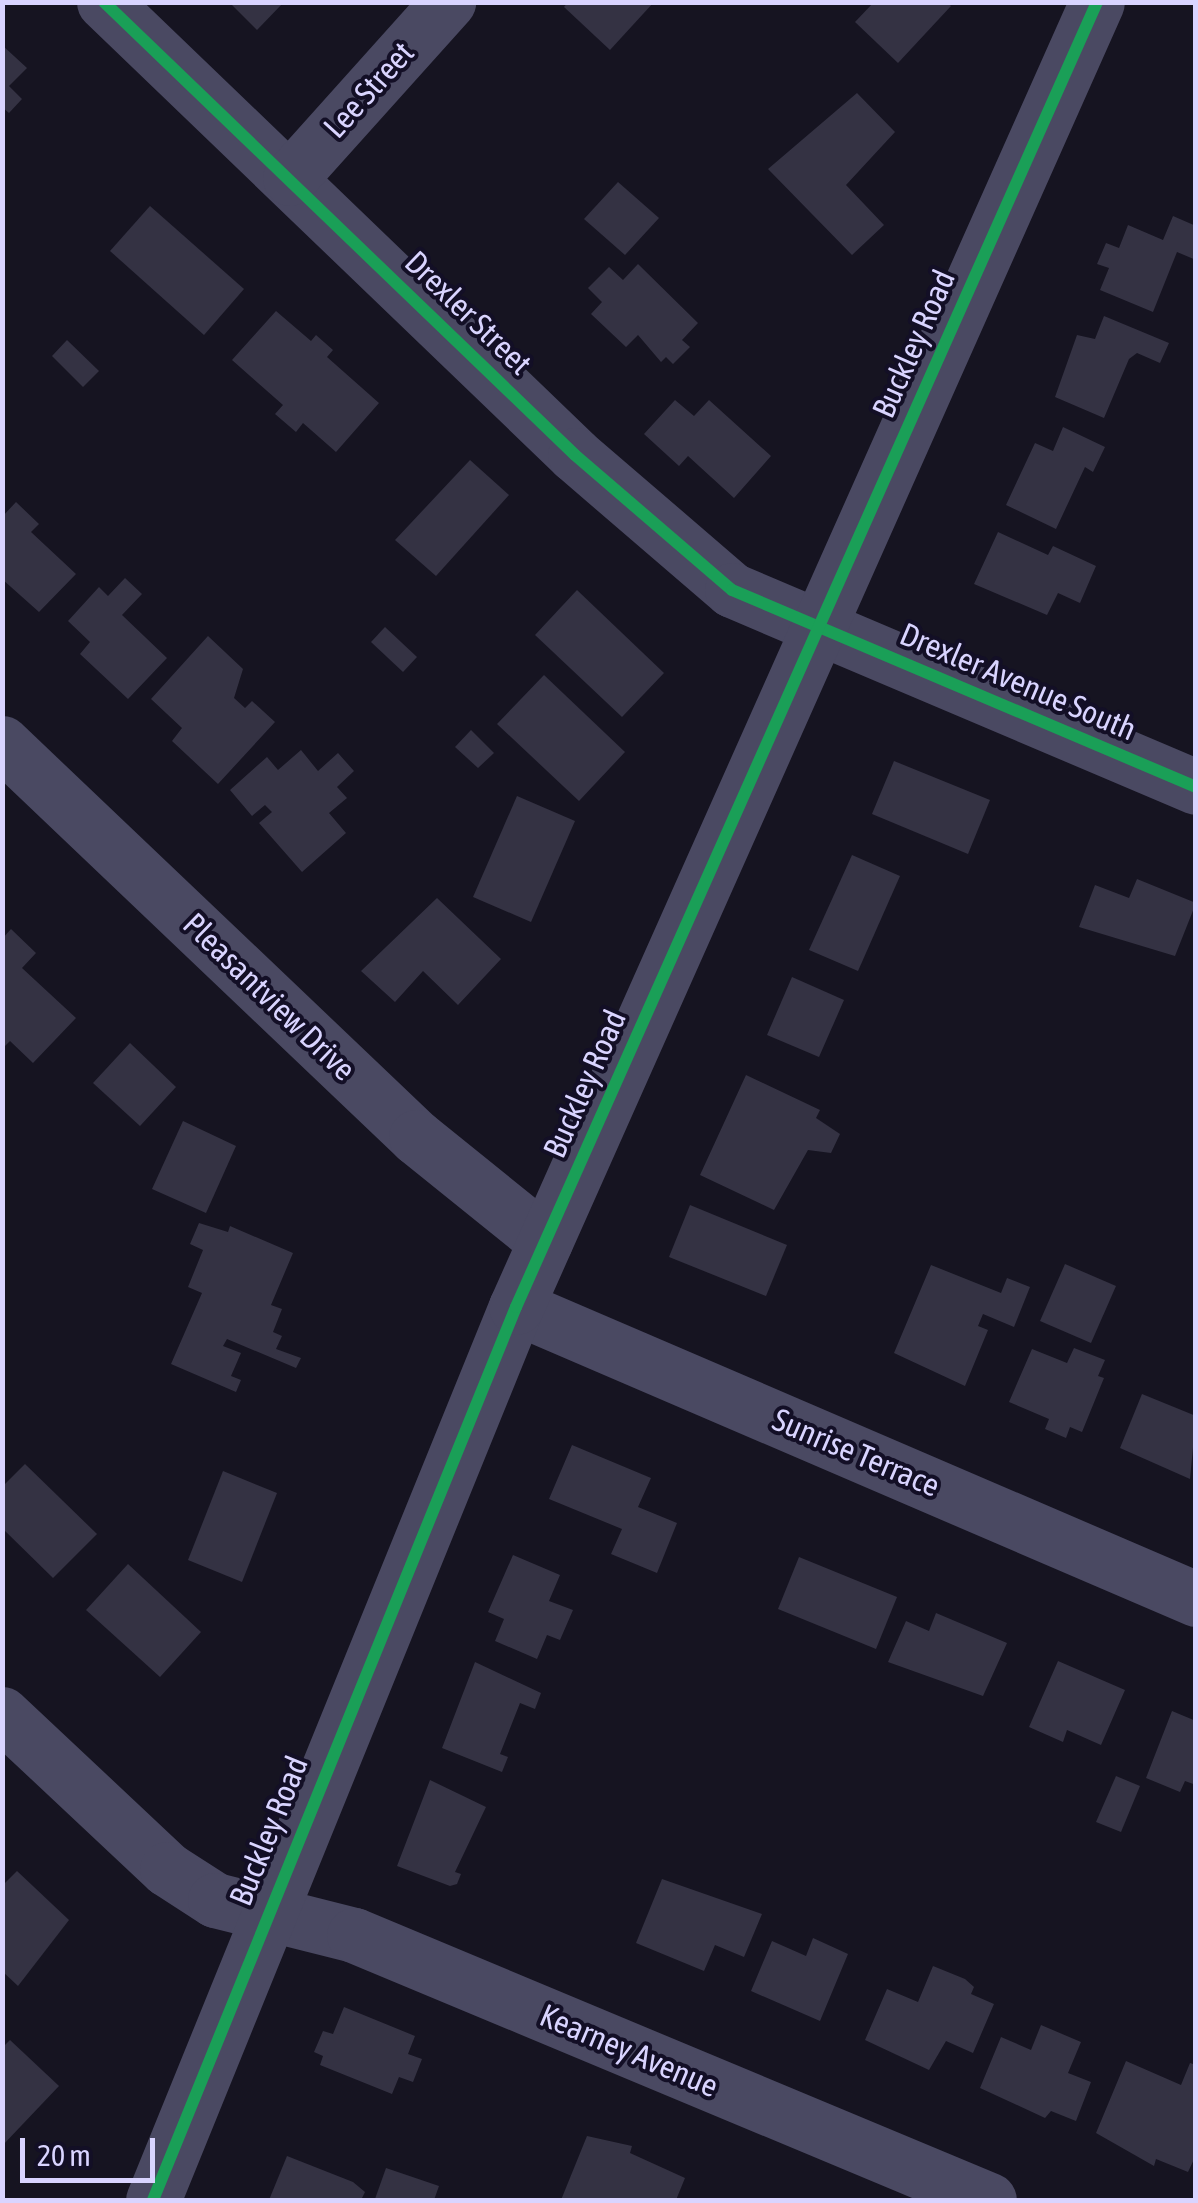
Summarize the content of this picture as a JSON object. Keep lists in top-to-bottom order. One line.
{"streets":{"street":["Lee Street","Drexler Street","Buckley Road","Drexler Avenue South","Pleasantview Drive","Sunrise Terrace","Kearney Avenue"]},"crossings":[["Lee Street","Drexler Street"],["Drexler Street","Buckley Road"],["Drexler Street","Drexler Avenue South"],["Buckley Road","Drexler Avenue South"],["Buckley Road","Pleasantview Drive"],["Buckley Road","Sunrise Terrace"],["Buckley Road","Kearney Avenue"]],"scale_bar":"20 m"}
